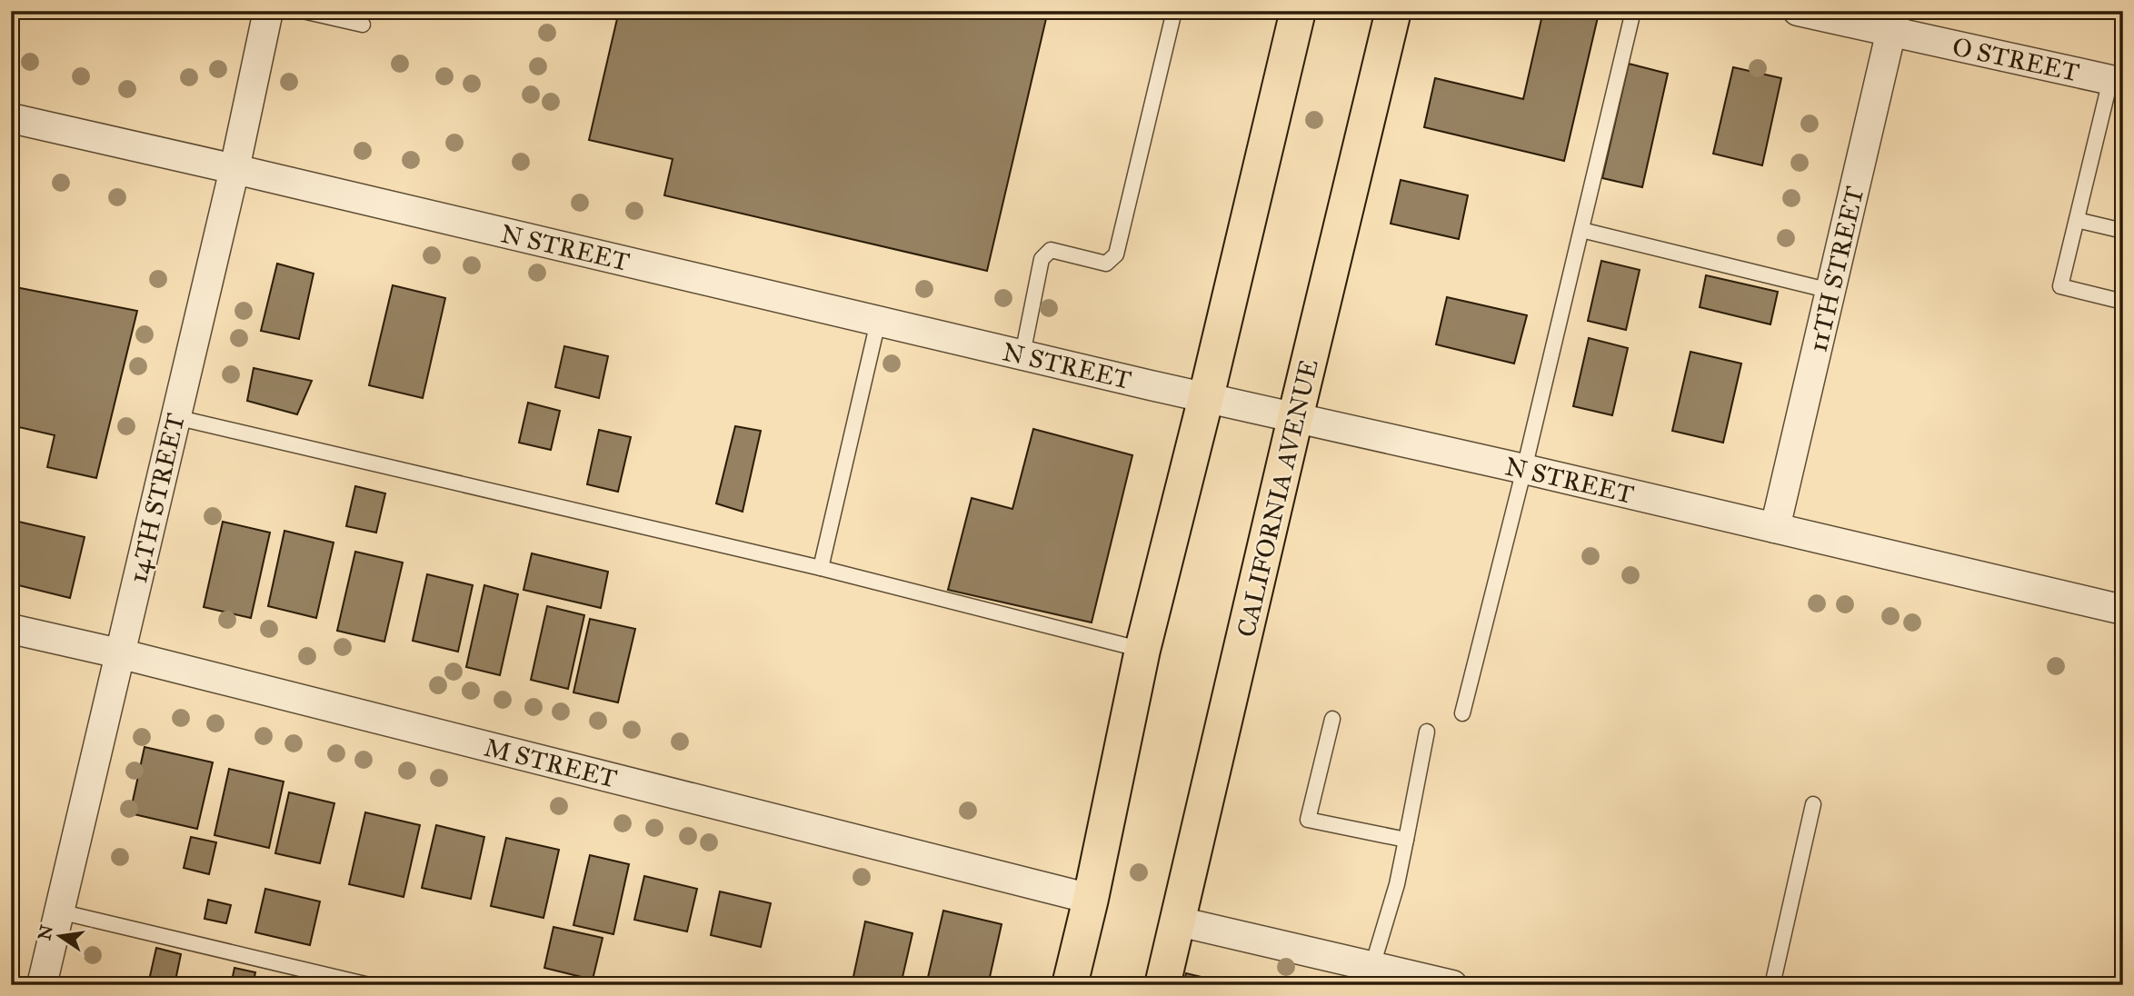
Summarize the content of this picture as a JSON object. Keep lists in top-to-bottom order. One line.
{"streets":{"main road":["CALIFORNIA AVENUE"],"street":["O STREET","N STREET","11TH STREET","14TH STREET","M STREET"]},"crossings":[["O STREET","11TH STREET"],["N STREET","11TH STREET"],["N STREET","14TH STREET"],["N STREET","CALIFORNIA AVENUE"],["14TH STREET","M STREET"]],"north":"left"}
